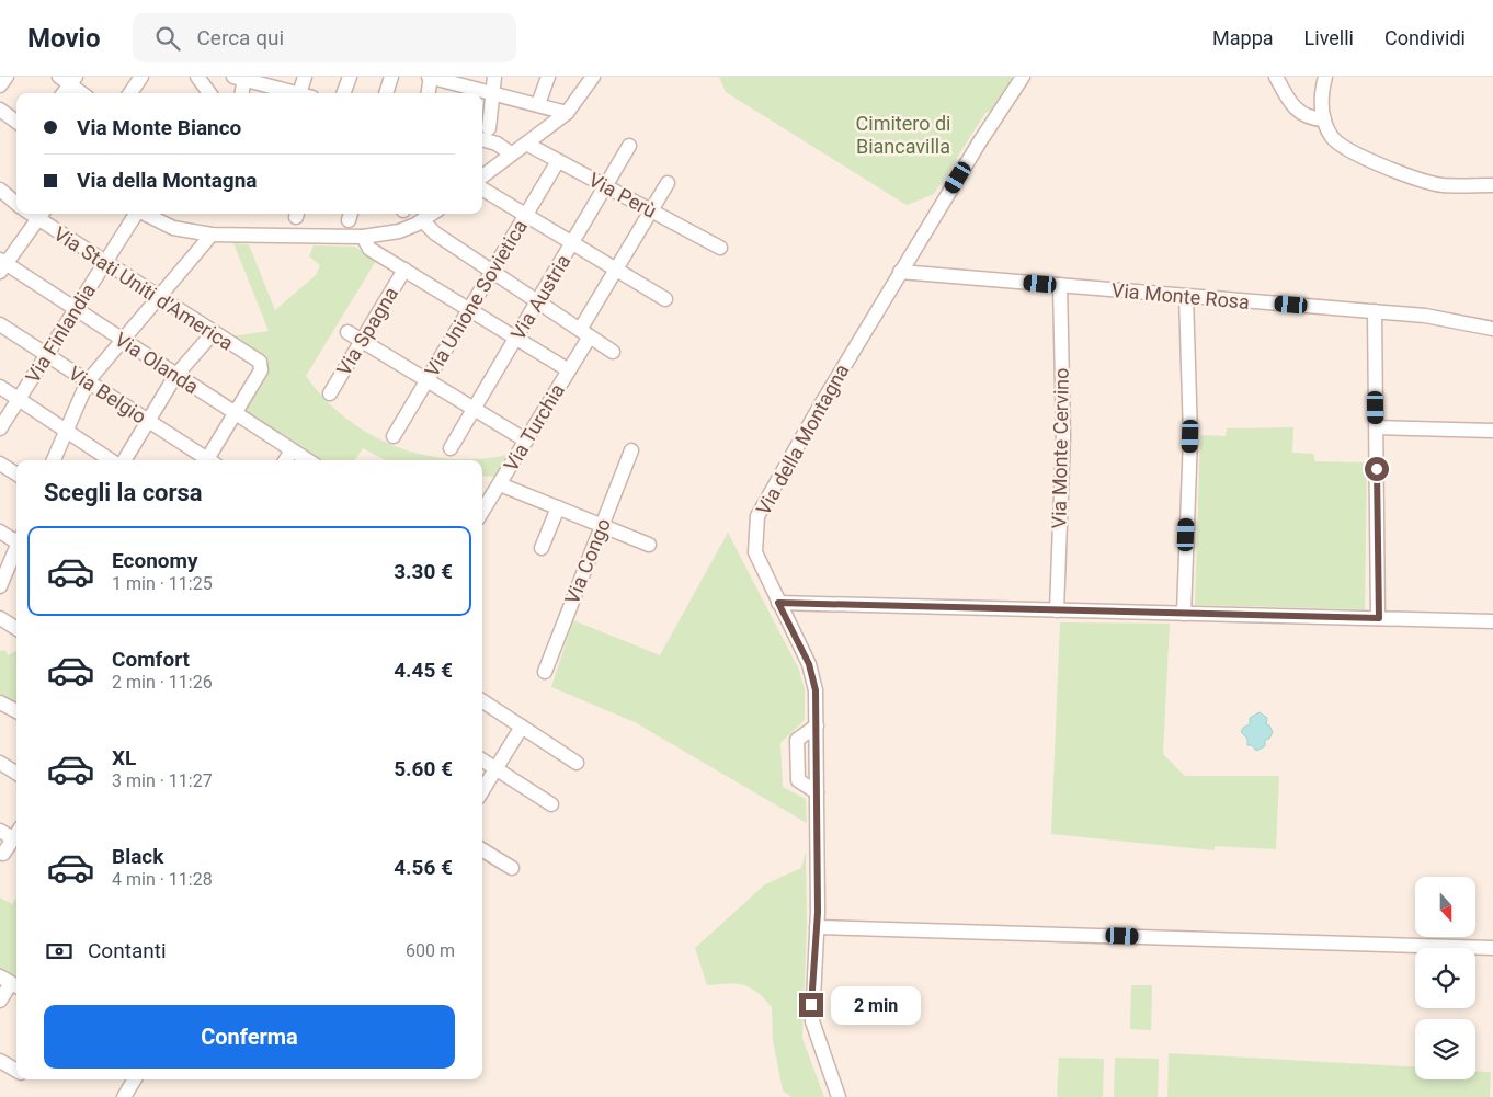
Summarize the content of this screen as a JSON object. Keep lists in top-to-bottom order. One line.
{"streets":{"street":["Via Perù","Via Stati Uniti d'America","Via Monte Rosa","Via Austria","Via Unione Sovietica","Via Spagna","Via Finlandia","Via Olanda","Via Belgio","Via Turchia","Via della Montagna","Via Monte Cervino","Via Congo"]},"crossings":[["Via Perù","Via Austria"],["Via Perù","Via Unione Sovietica"],["Via Perù","Via Turchia"],["Via Stati Uniti d'America","Via Finlandia"],["Via Stati Uniti d'America","Via Olanda"],["Via Monte Rosa","Via della Montagna"],["Via Monte Rosa","Via Monte Cervino"],["Via Finlandia","Via Olanda"],["Via Finlandia","Via Belgio"]],"parks":["Cimitero di Biancavilla"],"north":"bottom","page":{"header":"Movio","search":"Cerca qui","nav":["Mappa","Livelli","Condividi"],"banner":["Via Monte Bianco","Via della Montagna"],"heading":"Scegli la corsa","list":[{"name":"Economy","note":"1 min · 11:25","value":"3.30 €"},{"name":"Comfort","note":"2 min · 11:26","value":"4.45 €"},{"name":"XL","note":"3 min · 11:27","value":"5.60 €"},{"name":"Black","note":"4 min · 11:28","value":"4.56 €"}],"pay":["Contanti","600 m"],"bubble":"2 min","buttons":"Conferma"}}
